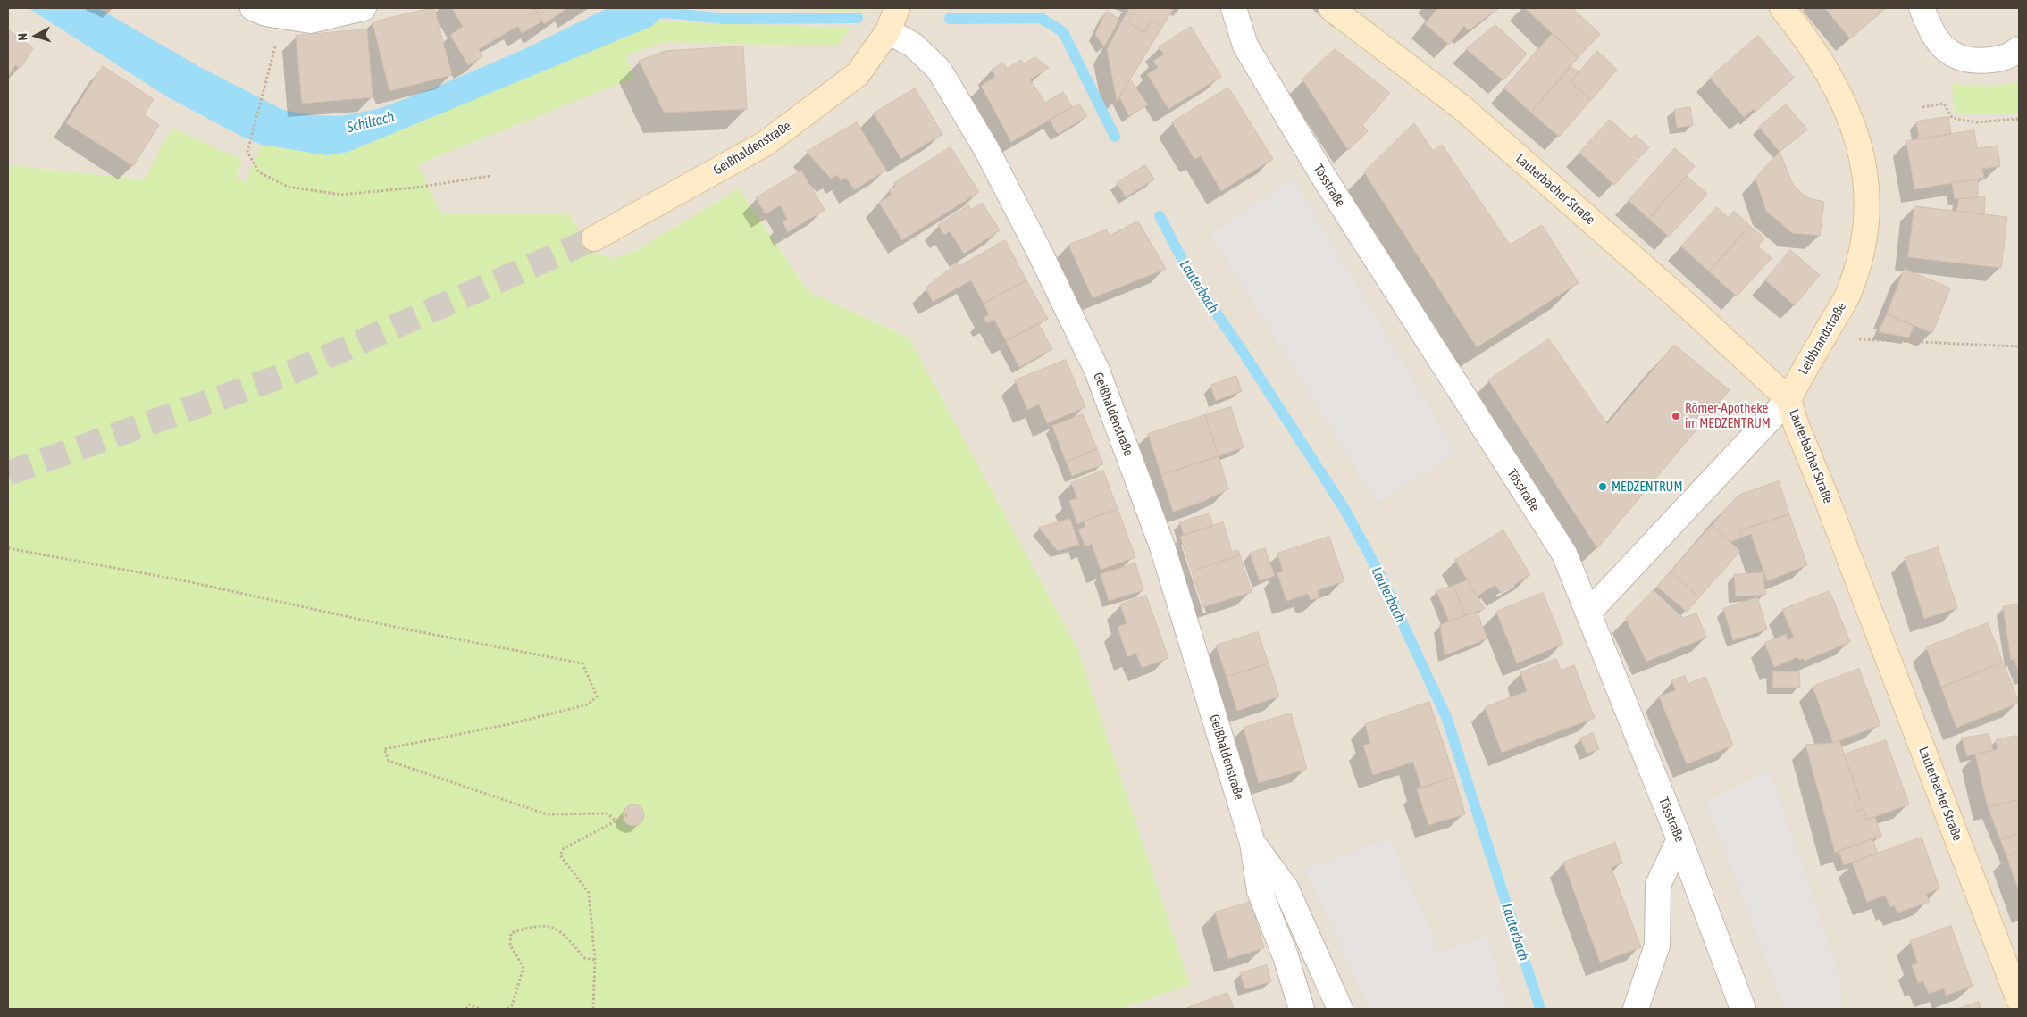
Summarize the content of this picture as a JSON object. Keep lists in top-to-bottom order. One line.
{"streets":{"main road":["Geißhaldenstraße","Lauterbacher Straße","Leibbrandstraße"],"street":["Tösstraße"]},"crossings":[["Tösstraße","Leibbrandstraße"],["Lauterbacher Straße","Leibbrandstraße"]],"water":["Schiltach","Lauterbach"],"places":["Römer-Apotheke im MEDZENTRUM","MEDZENTRUM"],"north":"left"}
